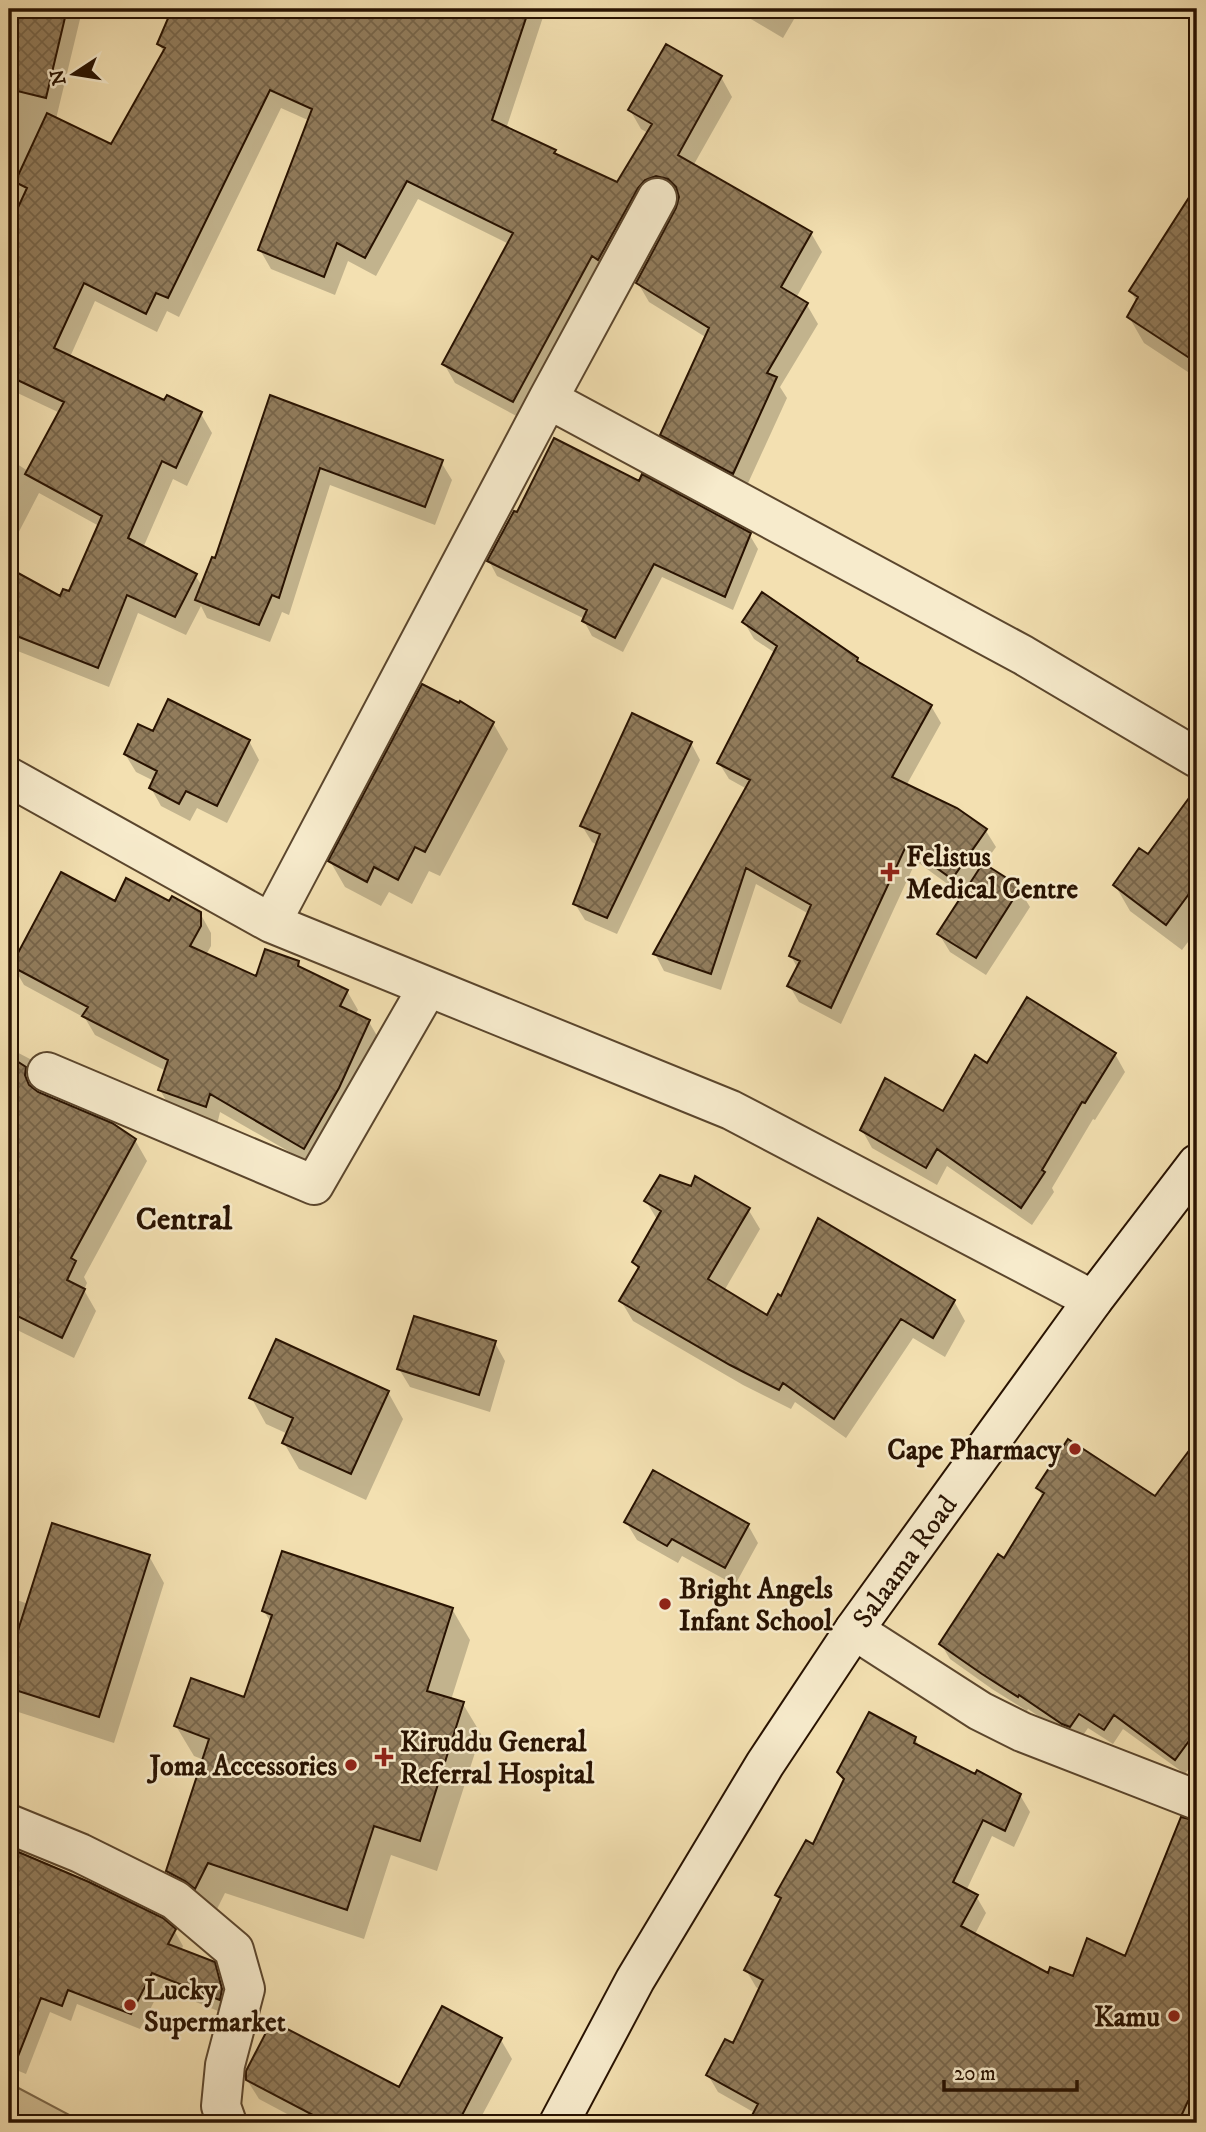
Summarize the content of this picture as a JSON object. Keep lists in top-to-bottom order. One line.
{"streets":{"street":["Salaama Road"]},"districts":["Central"],"places":{"health":["Felistus Medical Centre","Kiruddu General Referral Hospital"],"other":["Cape Pharmacy","Bright Angels Infant School","Joma Accessories","Lucky Supermarket","Kamu"]},"scale_bar":"20 m","north":"left"}
